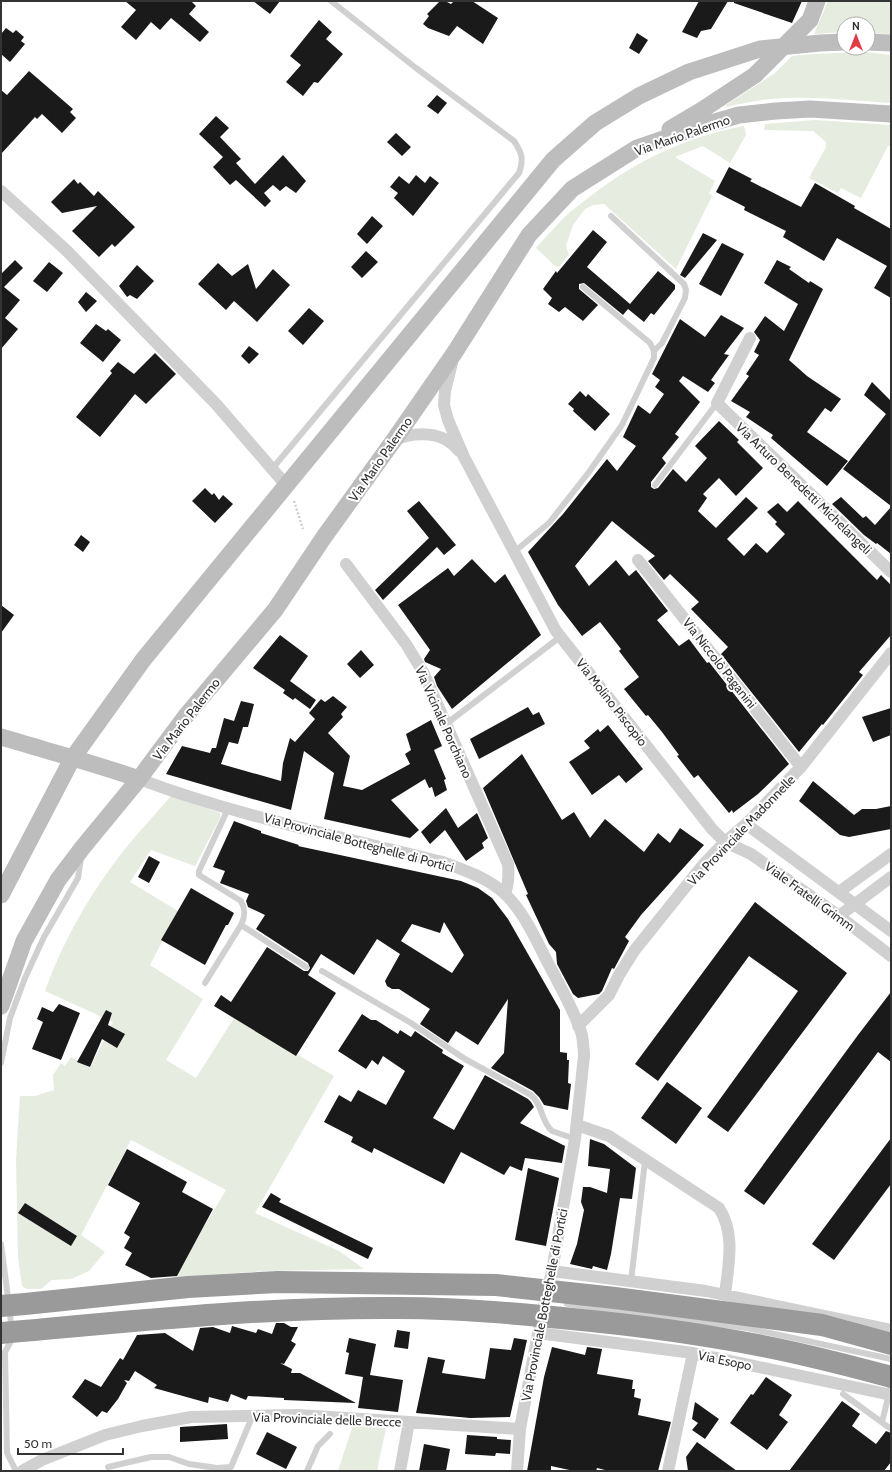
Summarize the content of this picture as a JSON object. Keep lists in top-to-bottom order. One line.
{"streets":{"street":["Via Mario Palermo","Via Arturo Benedetti Michelangeli","Via Niccolò Paganini","Via Molino Piscopio","Via Vicinale Porchiano","Via Provinciale Madonnelle","Via Provinciale Botteghelle di Portici","Viale Fratelli Grimm","Via Esopo","Via Provinciale delle Brecce"]},"crossings":[["Via Mario Palermo","Via Molino Piscopio"],["Via Mario Palermo","Via Provinciale Botteghelle di Portici"],["Via Niccolò Paganini","Via Provinciale Madonnelle"],["Via Molino Piscopio","Via Provinciale Madonnelle"],["Via Molino Piscopio","Viale Fratelli Grimm"],["Via Vicinale Porchiano","Via Provinciale Botteghelle di Portici"],["Via Provinciale Madonnelle","Via Provinciale Botteghelle di Portici"],["Via Provinciale Madonnelle","Viale Fratelli Grimm"],["Via Provinciale Botteghelle di Portici","Via Esopo"],["Via Provinciale Botteghelle di Portici","Via Provinciale delle Brecce"]],"scale_bar":"50 m","north":"top"}
